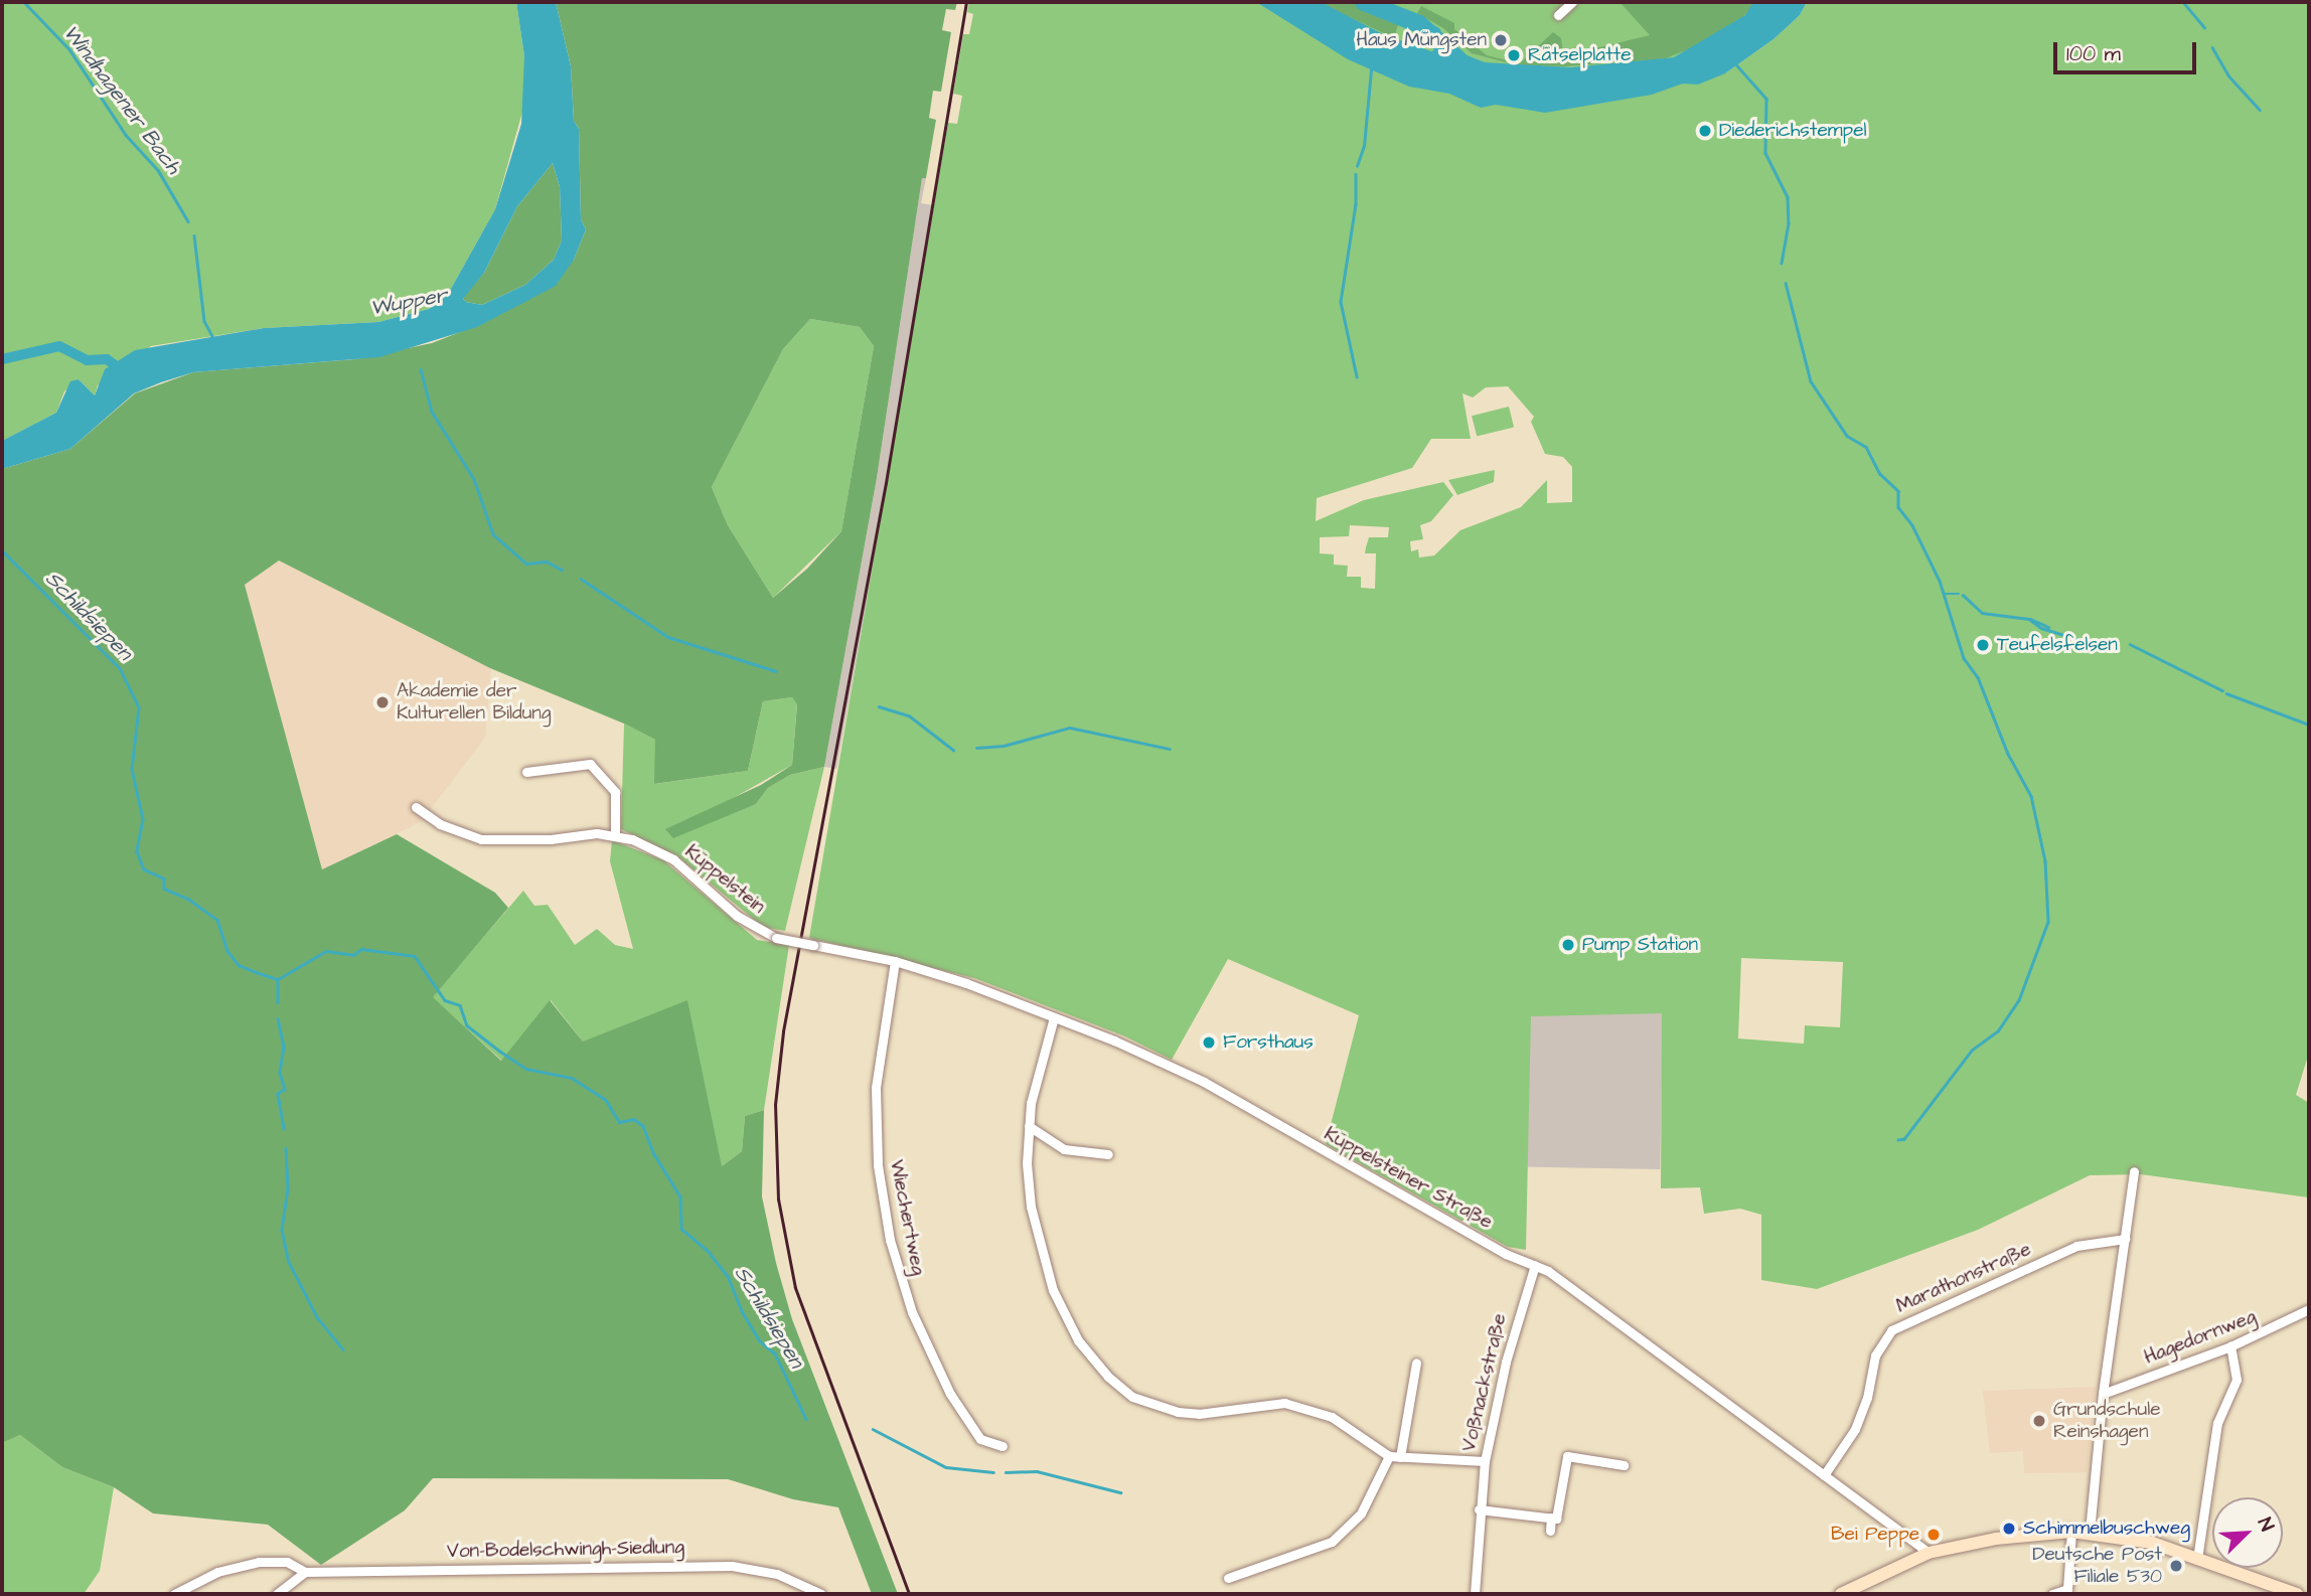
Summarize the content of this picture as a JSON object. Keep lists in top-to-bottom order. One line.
{"streets":{"street":["Küppelstein","Küppelsteiner Straße","Wiechertweg","Marathonstraße","Hagedornweg","Voßnackstraße","Von-Bodelschwingh-Siedlung"]},"crossings":[["Küppelstein","Küppelsteiner Straße"],["Küppelsteiner Straße","Wiechertweg"],["Küppelsteiner Straße","Marathonstraße"],["Küppelsteiner Straße","Voßnackstraße"]],"water":["Windhagener Bach","Wupper","Schildsiepen"],"places":["Haus Müngsten","Rätselplatte","Diederichstempel","Teufelsfelsen","Akademie der Kulturellen Bildung","Pump Station","Forsthaus","Grundschule Reinshagen","Schimmelbuschweg","Bei Peppe","Deutsche Post Filiale 530"],"scale_bar":"100 m","north":"top right"}
